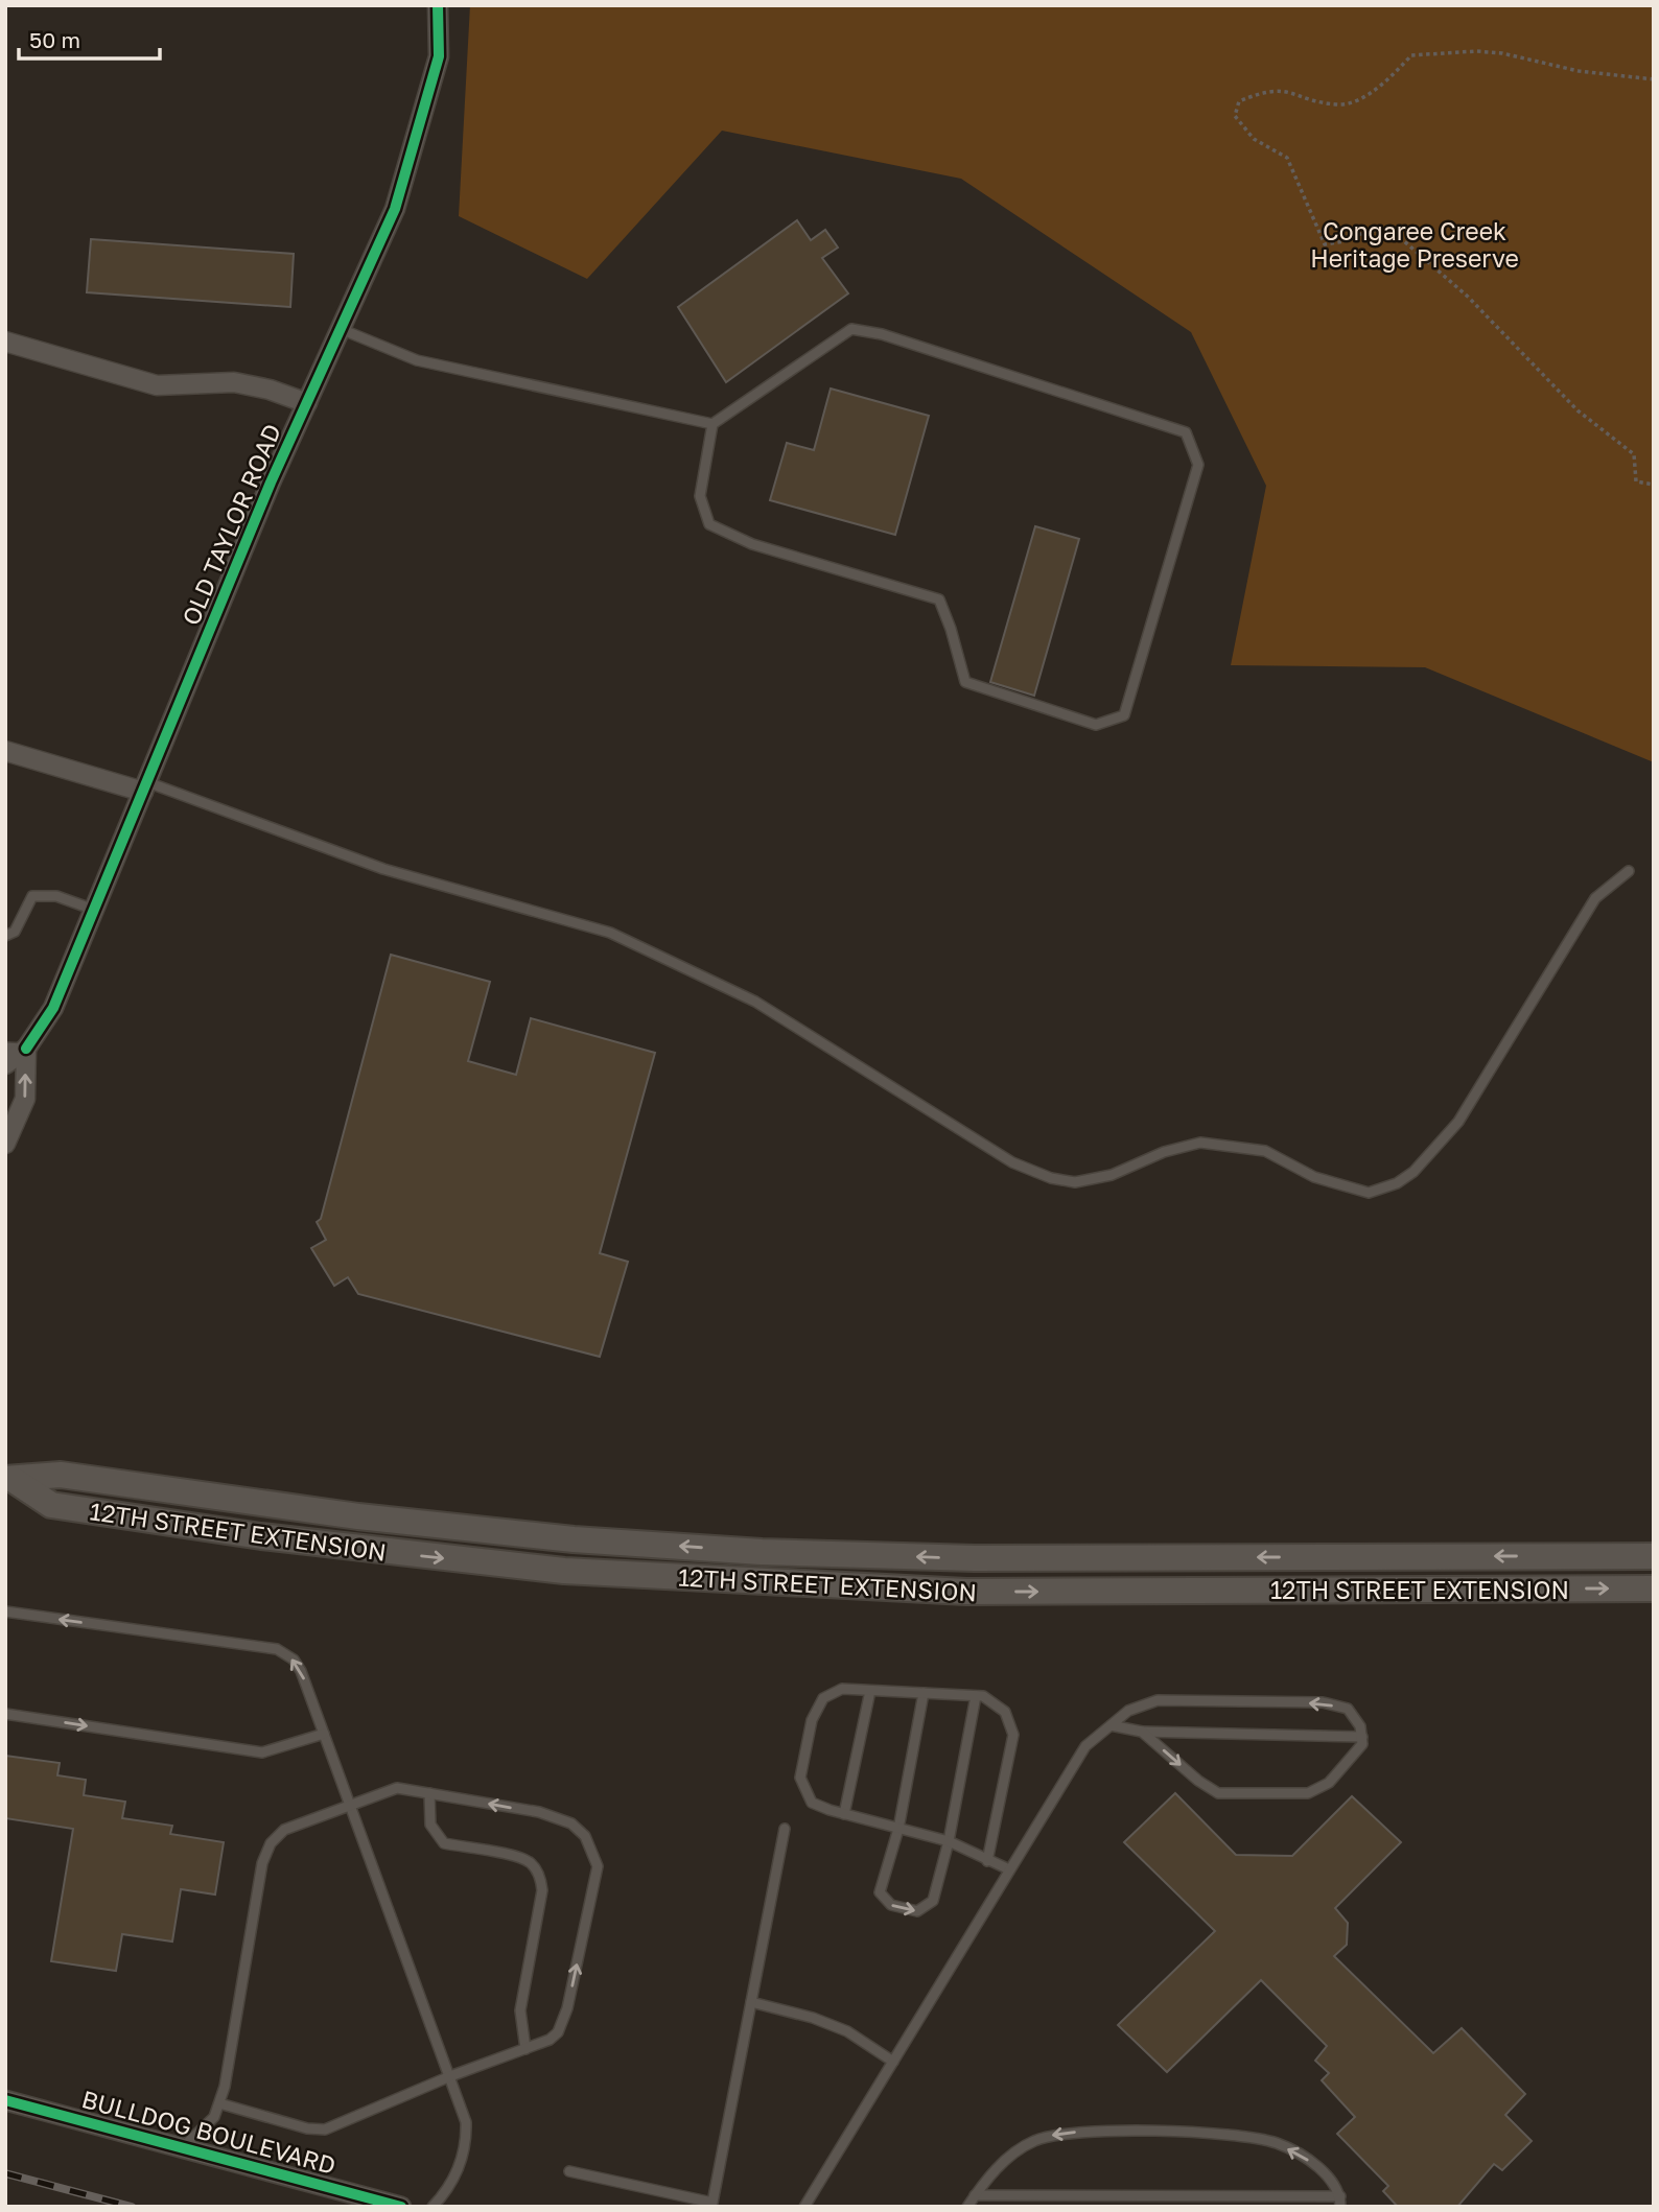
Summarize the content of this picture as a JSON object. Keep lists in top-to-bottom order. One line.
{"streets":{"main road":["12TH STREET EXTENSION"],"street":["OLD TAYLOR ROAD","BULLDOG BOULEVARD"]},"parks":["Congaree Creek Heritage Preserve"],"scale_bar":"50 m"}
